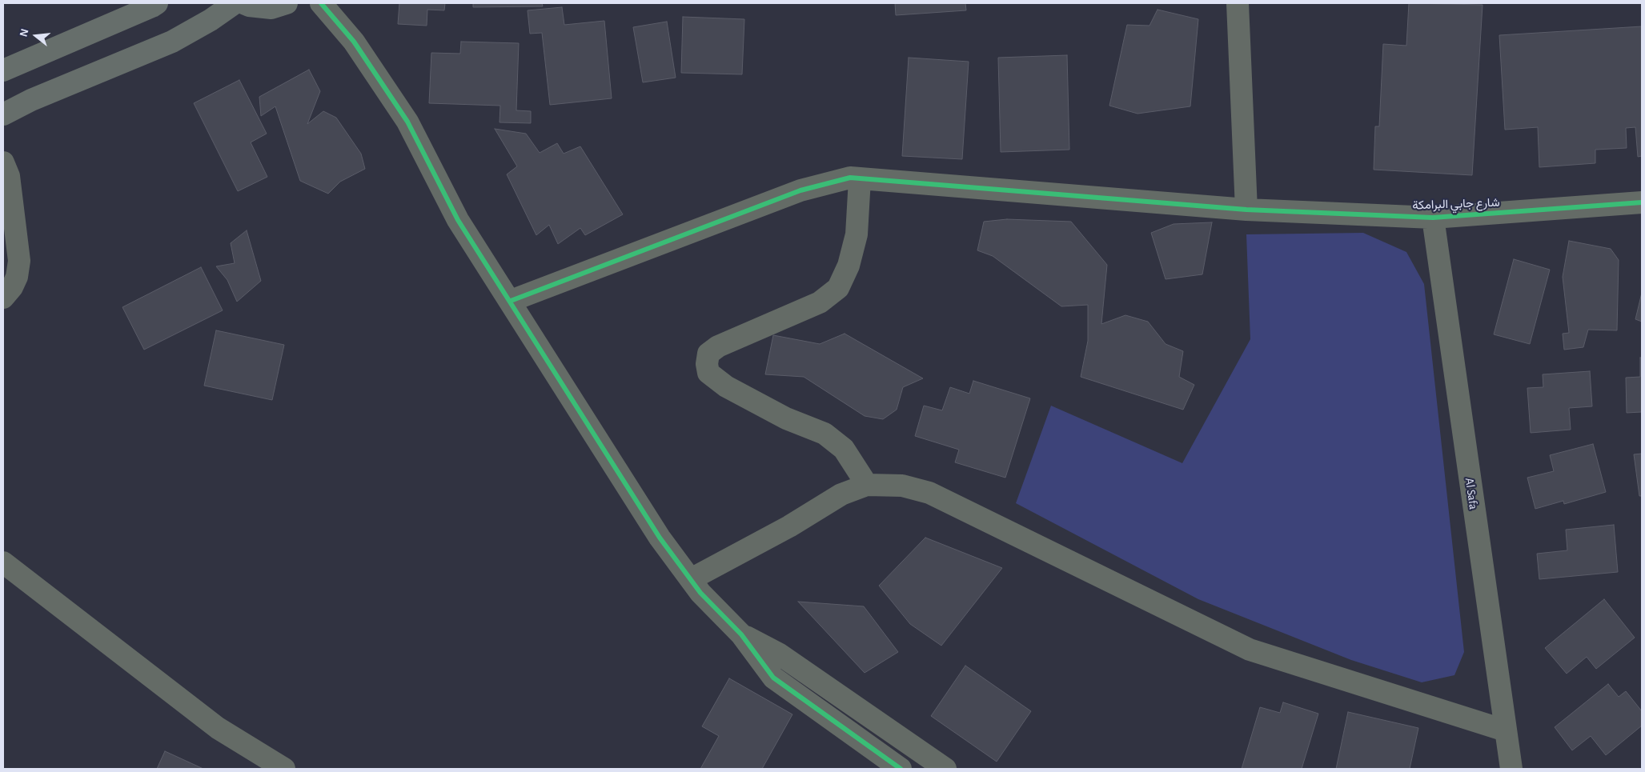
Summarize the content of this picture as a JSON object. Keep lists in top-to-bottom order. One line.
{"streets":{"street":["شارع جابي البرامكة","Al Safa"]},"crossings":[["شارع جابي البرامكة","Al Safa"]],"north":"left"}
